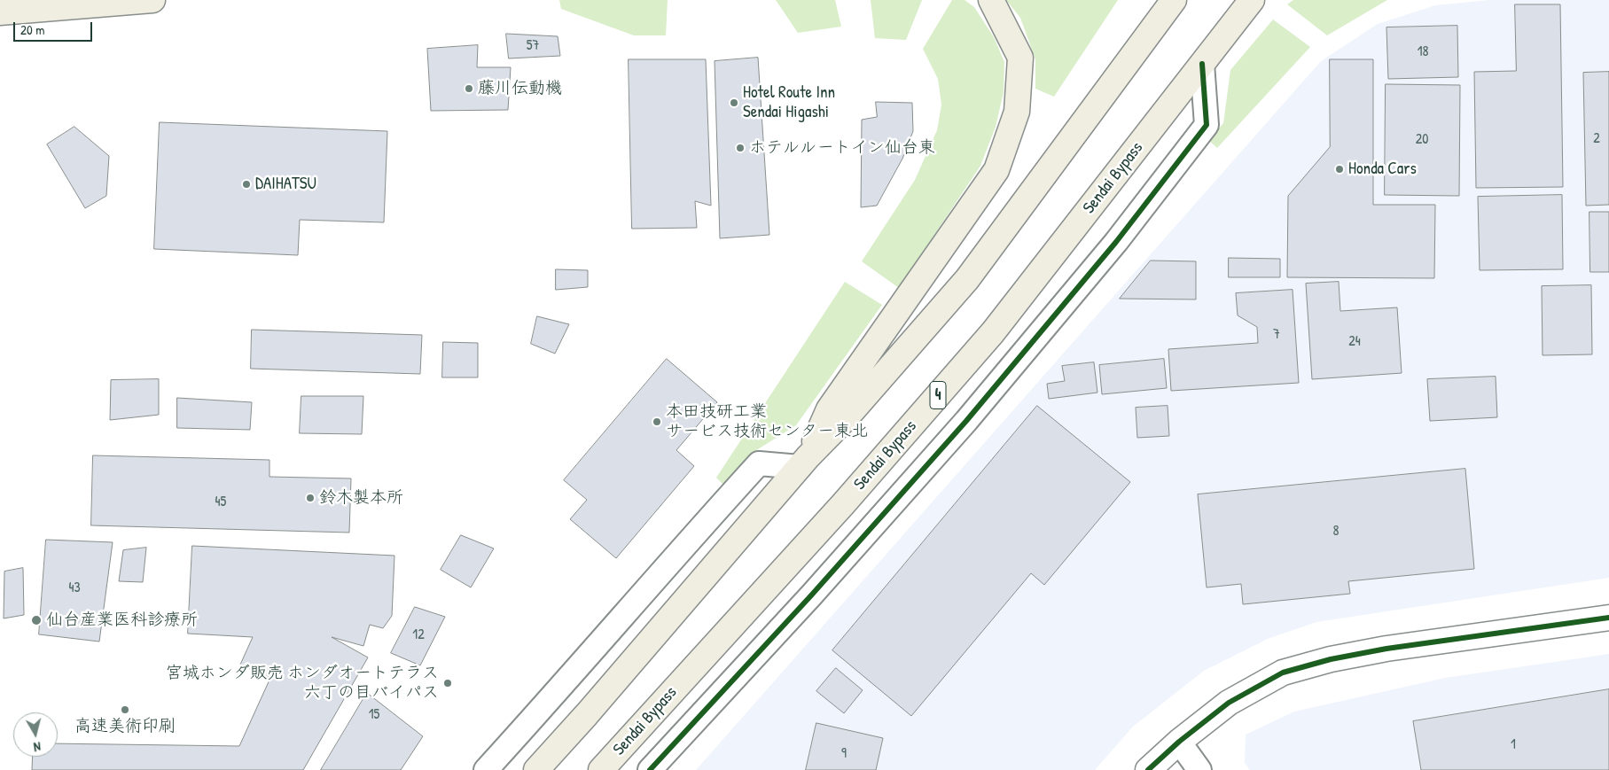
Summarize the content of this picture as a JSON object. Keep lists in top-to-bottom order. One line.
{"streets":{"main road":["Sendai Bypass","4"]},"places":["藤川伝動機","Hotel Route Inn Sendai Higashi","ホテルルートイン仙台東","Honda Cars","DAIHATSU","本田技研工業 サービス技術センター東北","鈴木製本所","仙台産業医科診療所","宮城ホンダ販売 ホンダオートテラス 六丁の目バイパス","高速美術印刷"],"house_numbers":["57","18","2","20","7","24","45","8","43","12","15","1","9"],"scale_bar":"20 m","north":"bottom"}
